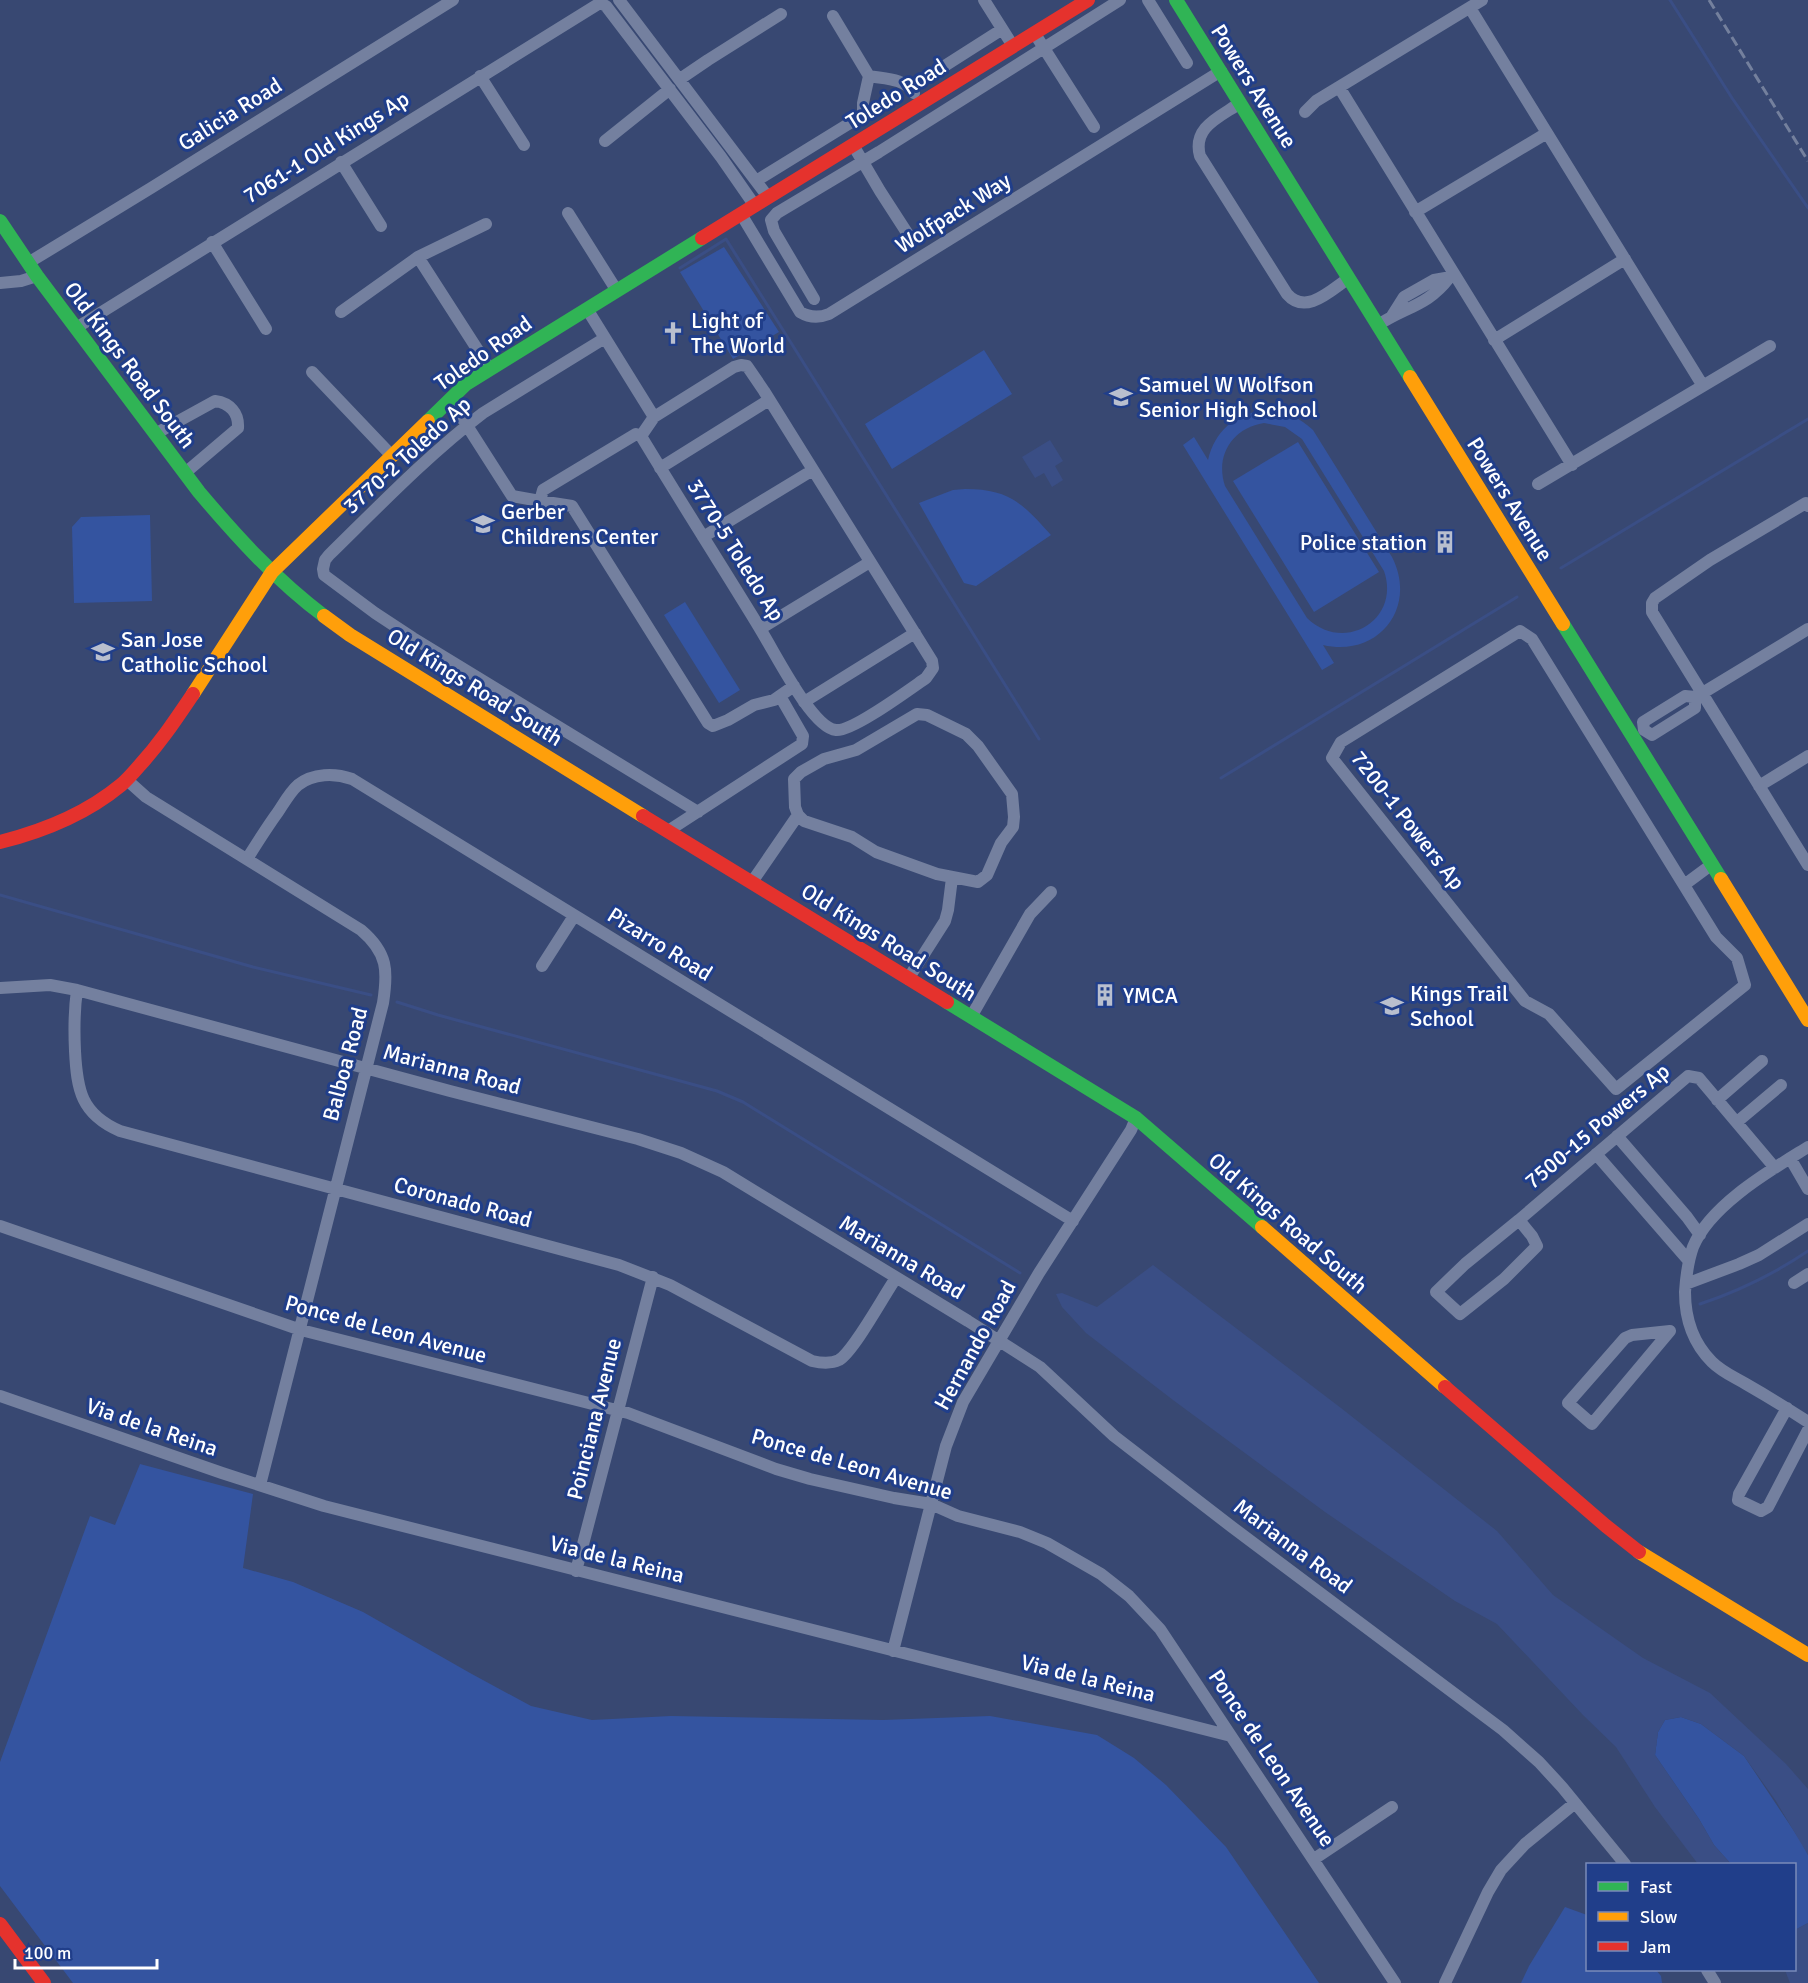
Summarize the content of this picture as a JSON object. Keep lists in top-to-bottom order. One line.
{"streets":{"street":["Powers Avenue","Toledo Road","Galicia Road","7061-1 Old Kings Ap","Wolfpack Way","Old Kings Road South","3770-2 Toledo Ap","3770-5 Toledo Ap","7200-1 Powers Ap","Pizarro Road","Balboa Road","Marianna Road","7500-15 Powers Ap","Coronado Road","Ponce de Leon Avenue","Hernando Road","Poinciana Avenue","Via de la Reina"]},"crossings":[["Powers Avenue","Wolfpack Way"],["Toledo Road","Wolfpack Way"],["Toledo Road","Old Kings Road South"],["Toledo Road","Balboa Road"],["Galicia Road","Old Kings Road South"],["7061-1 Old Kings Ap","Old Kings Road South"],["Old Kings Road South","Hernando Road"],["Pizarro Road","Balboa Road"],["Pizarro Road","Hernando Road"],["Balboa Road","Marianna Road"],["Balboa Road","Coronado Road"],["Balboa Road","Ponce de Leon Avenue"],["Balboa Road","Via de la Reina"],["Marianna Road","Coronado Road"],["Marianna Road","Hernando Road"],["Coronado Road","Poinciana Avenue"],["Ponce de Leon Avenue","Hernando Road"],["Ponce de Leon Avenue","Poinciana Avenue"],["Ponce de Leon Avenue","Via de la Reina"],["Hernando Road","Via de la Reina"],["Poinciana Avenue","Via de la Reina"]],"places":{"church":["Light of The World"],"school or university":["Samuel W Wolfson Senior High School","Gerber Childrens Center","San Jose Catholic School","Kings Trail School"],"building":["Police station","YMCA"]},"legend":["Fast","Slow","Jam"],"scale_bar":"100 m"}
